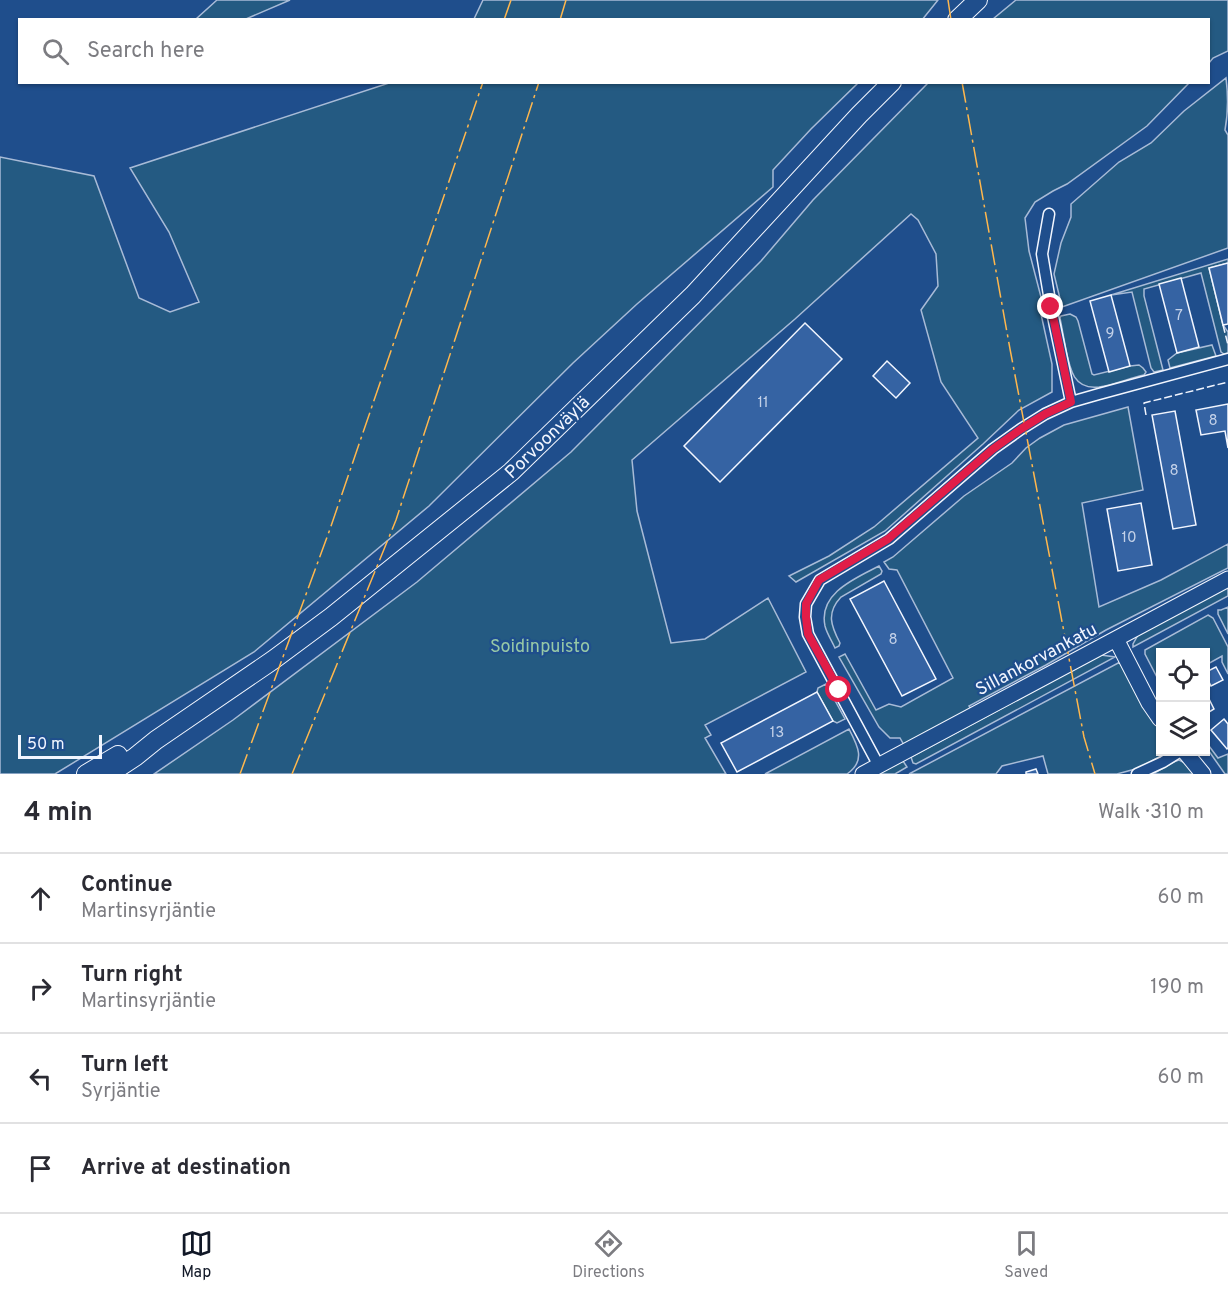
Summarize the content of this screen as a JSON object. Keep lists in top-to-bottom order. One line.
{"streets":{"highway":["Porvoonväylä"],"main road":["Sillankorvankatu"]},"parks":["Soidinpuisto"],"house_numbers":["7","9","11","8","8","10","8","13"],"scale_bar":"50 m","page":{"search":"Search here","scale":"50 m","heading":["4 min","Walk · 310 m"],"list":[["Continue","Martinsyrjäntie","60 m"],["Turn right","Martinsyrjäntie","190 m"],["Turn left","Syrjäntie","60 m"],"Arrive at destination"],"nav":["Map","Directions","Saved"]}}
